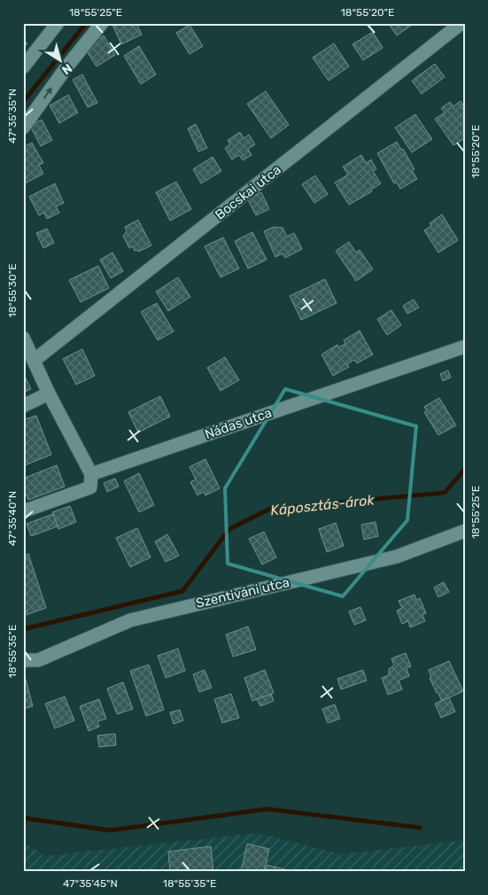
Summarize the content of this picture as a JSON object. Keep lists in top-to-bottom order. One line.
{"streets":{"street":["Bocskai utca","Nádas utca","Szentiváni utca"]},"water":["Káposztás-árok"],"north":"bottom right","coordinates":["18°55'25\"E","18°55'20\"E","47°35'35\"N","18°55'30\"E","47°35'40\"N","18°55'35\"E","47°35'45\"N"]}
